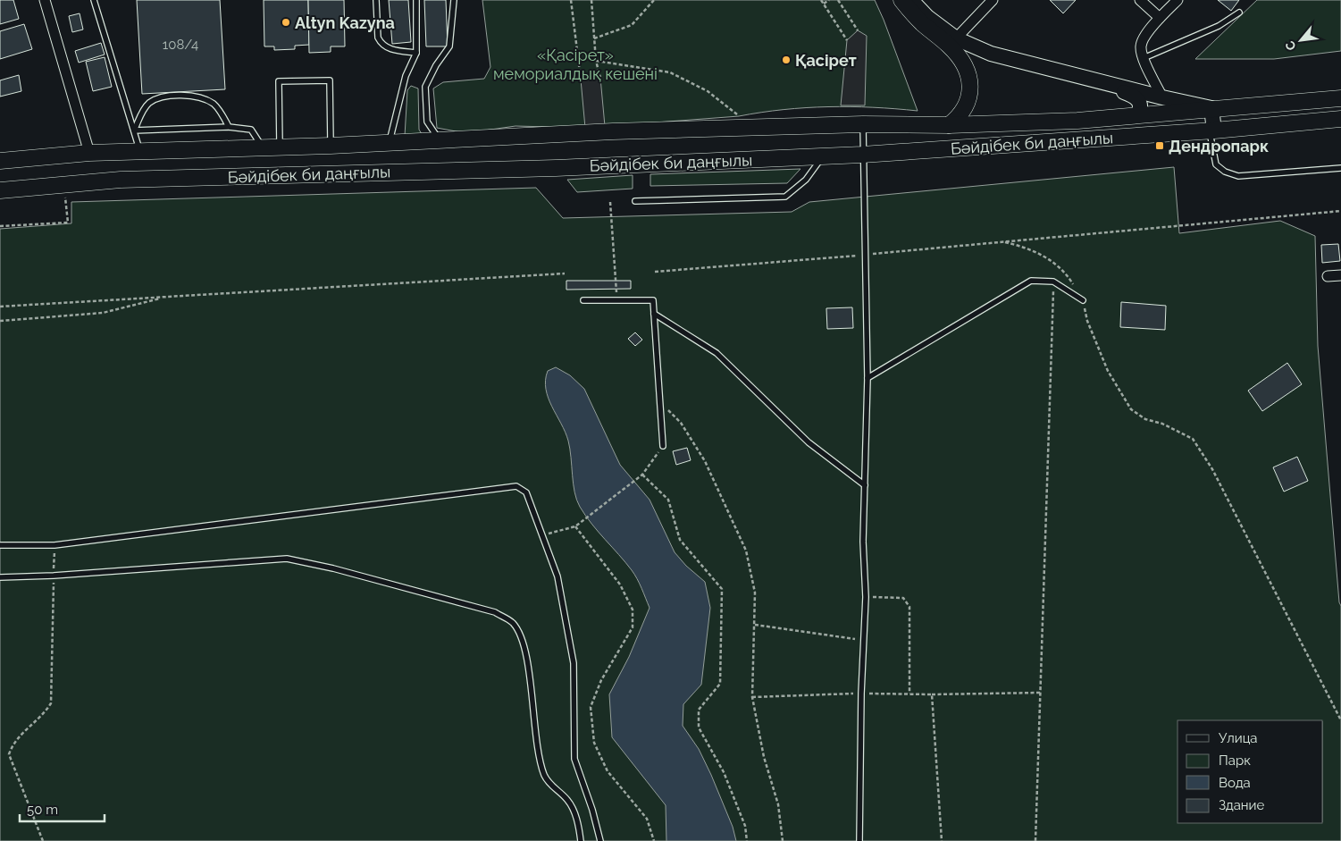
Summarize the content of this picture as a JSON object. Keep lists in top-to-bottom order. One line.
{"streets":{"main road":["Бәйдібек би даңғылы"]},"parks":["«Қасірет» мемориалдық кешені"],"places":{"other":["Altyn Kazyna","Қасірет"],"transit":["Дендропарк"]},"house_numbers":["108/4"],"legend":["Улица","Парк","Вода","Здание"],"scale_bar":"50 m","north":"bottom left"}
